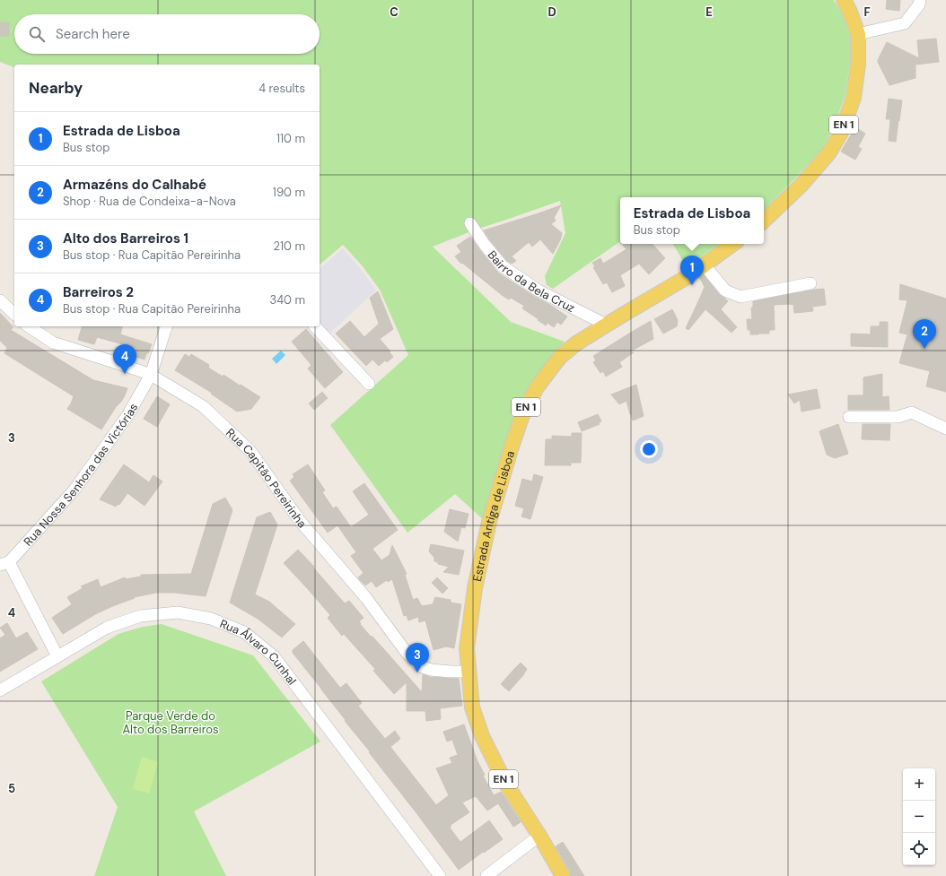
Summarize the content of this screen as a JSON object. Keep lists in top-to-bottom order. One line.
{"streets":{"main road":["EN 1","Estrada Antiga de Lisboa"],"street":["Bairro da Bela Cruz","Rua Nossa Senhora das Victórias","Rua Capitão Pereirinha","Rua Álvaro Cunhal"]},"crossings":[["Bairro da Bela Cruz","Estrada Antiga de Lisboa"],["Rua Nossa Senhora das Victórias","Rua Capitão Pereirinha"],["Rua Capitão Pereirinha","Estrada Antiga de Lisboa"]],"parks":["Parque Verde do Alto dos Barreiros"],"page":{"search":"Search here","heading":["Nearby","4 results"],"list":[{"mark":"1","name":"Estrada de Lisboa","note":"Bus stop","value":"110 m"},{"mark":"2","name":"Armazéns do Calhabé","note":"Shop · Rua de Condeixa-a-Nova","value":"190 m"},{"mark":"3","name":"Alto dos Barreiros 1","note":"Bus stop · Rua Capitão Pereirinha","value":"210 m"},{"mark":"4","name":"Barreiros 2","note":"Bus stop · Rua Capitão Pereirinha","value":"340 m"}],"popup":["Estrada de Lisboa","Bus stop"],"pins":["1","2","4","3"],"map_buttons":["+","−"]},"grid":{"columns":["C","D","E","F"],"rows":["3","4","5"]}}
